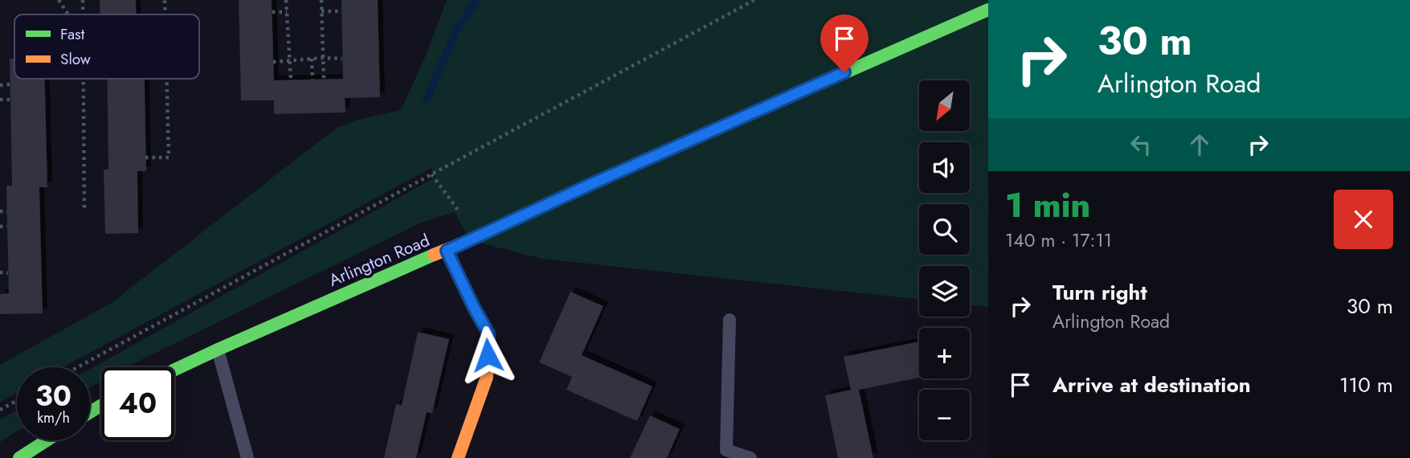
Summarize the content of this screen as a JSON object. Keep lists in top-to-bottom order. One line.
{"streets":{"main road":["Arlington Road"]},"legend":["Fast","Slow"],"north":"bottom left","page":{"turn":["30 m","Arlington Road"],"map_buttons":["+","−"],"heading":["1 min","140 m · 17:11"],"list":[{"name":"Turn right","note":"Arlington Road","value":"30 m"},{"name":"Arrive at destination","value":"110 m"}],"speed":"30 km/h","limit":"40"}}
